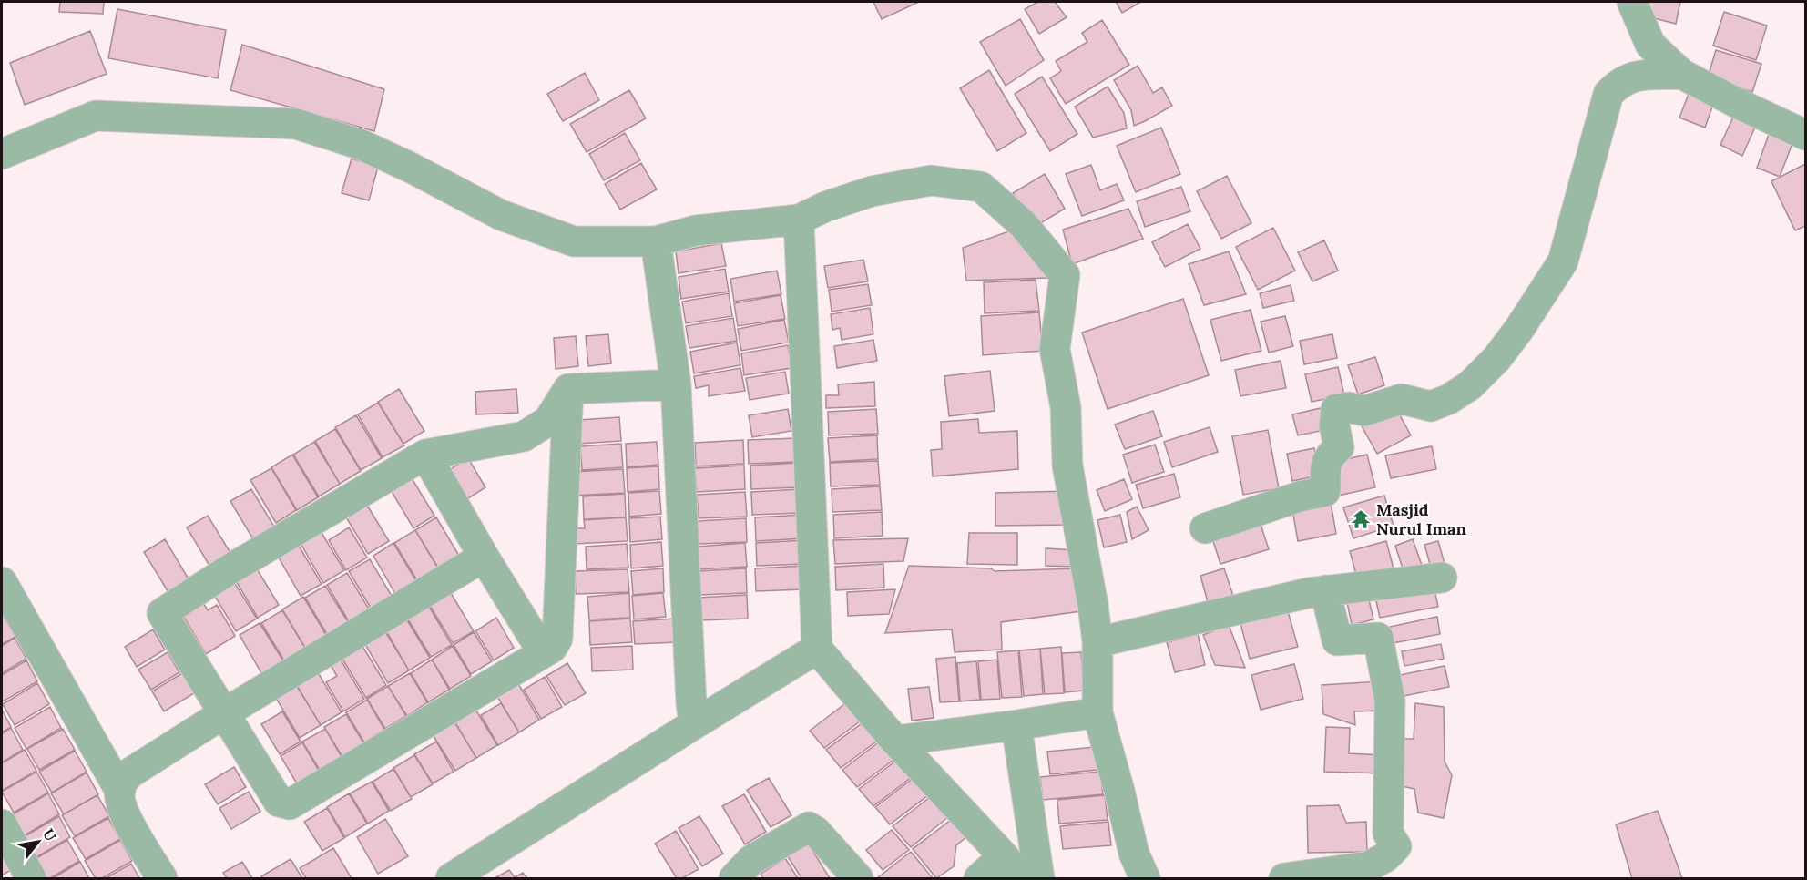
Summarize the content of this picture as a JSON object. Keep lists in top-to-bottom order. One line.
{"places":{"temple":["Masjid Nurul Iman"]},"north":"top right"}
